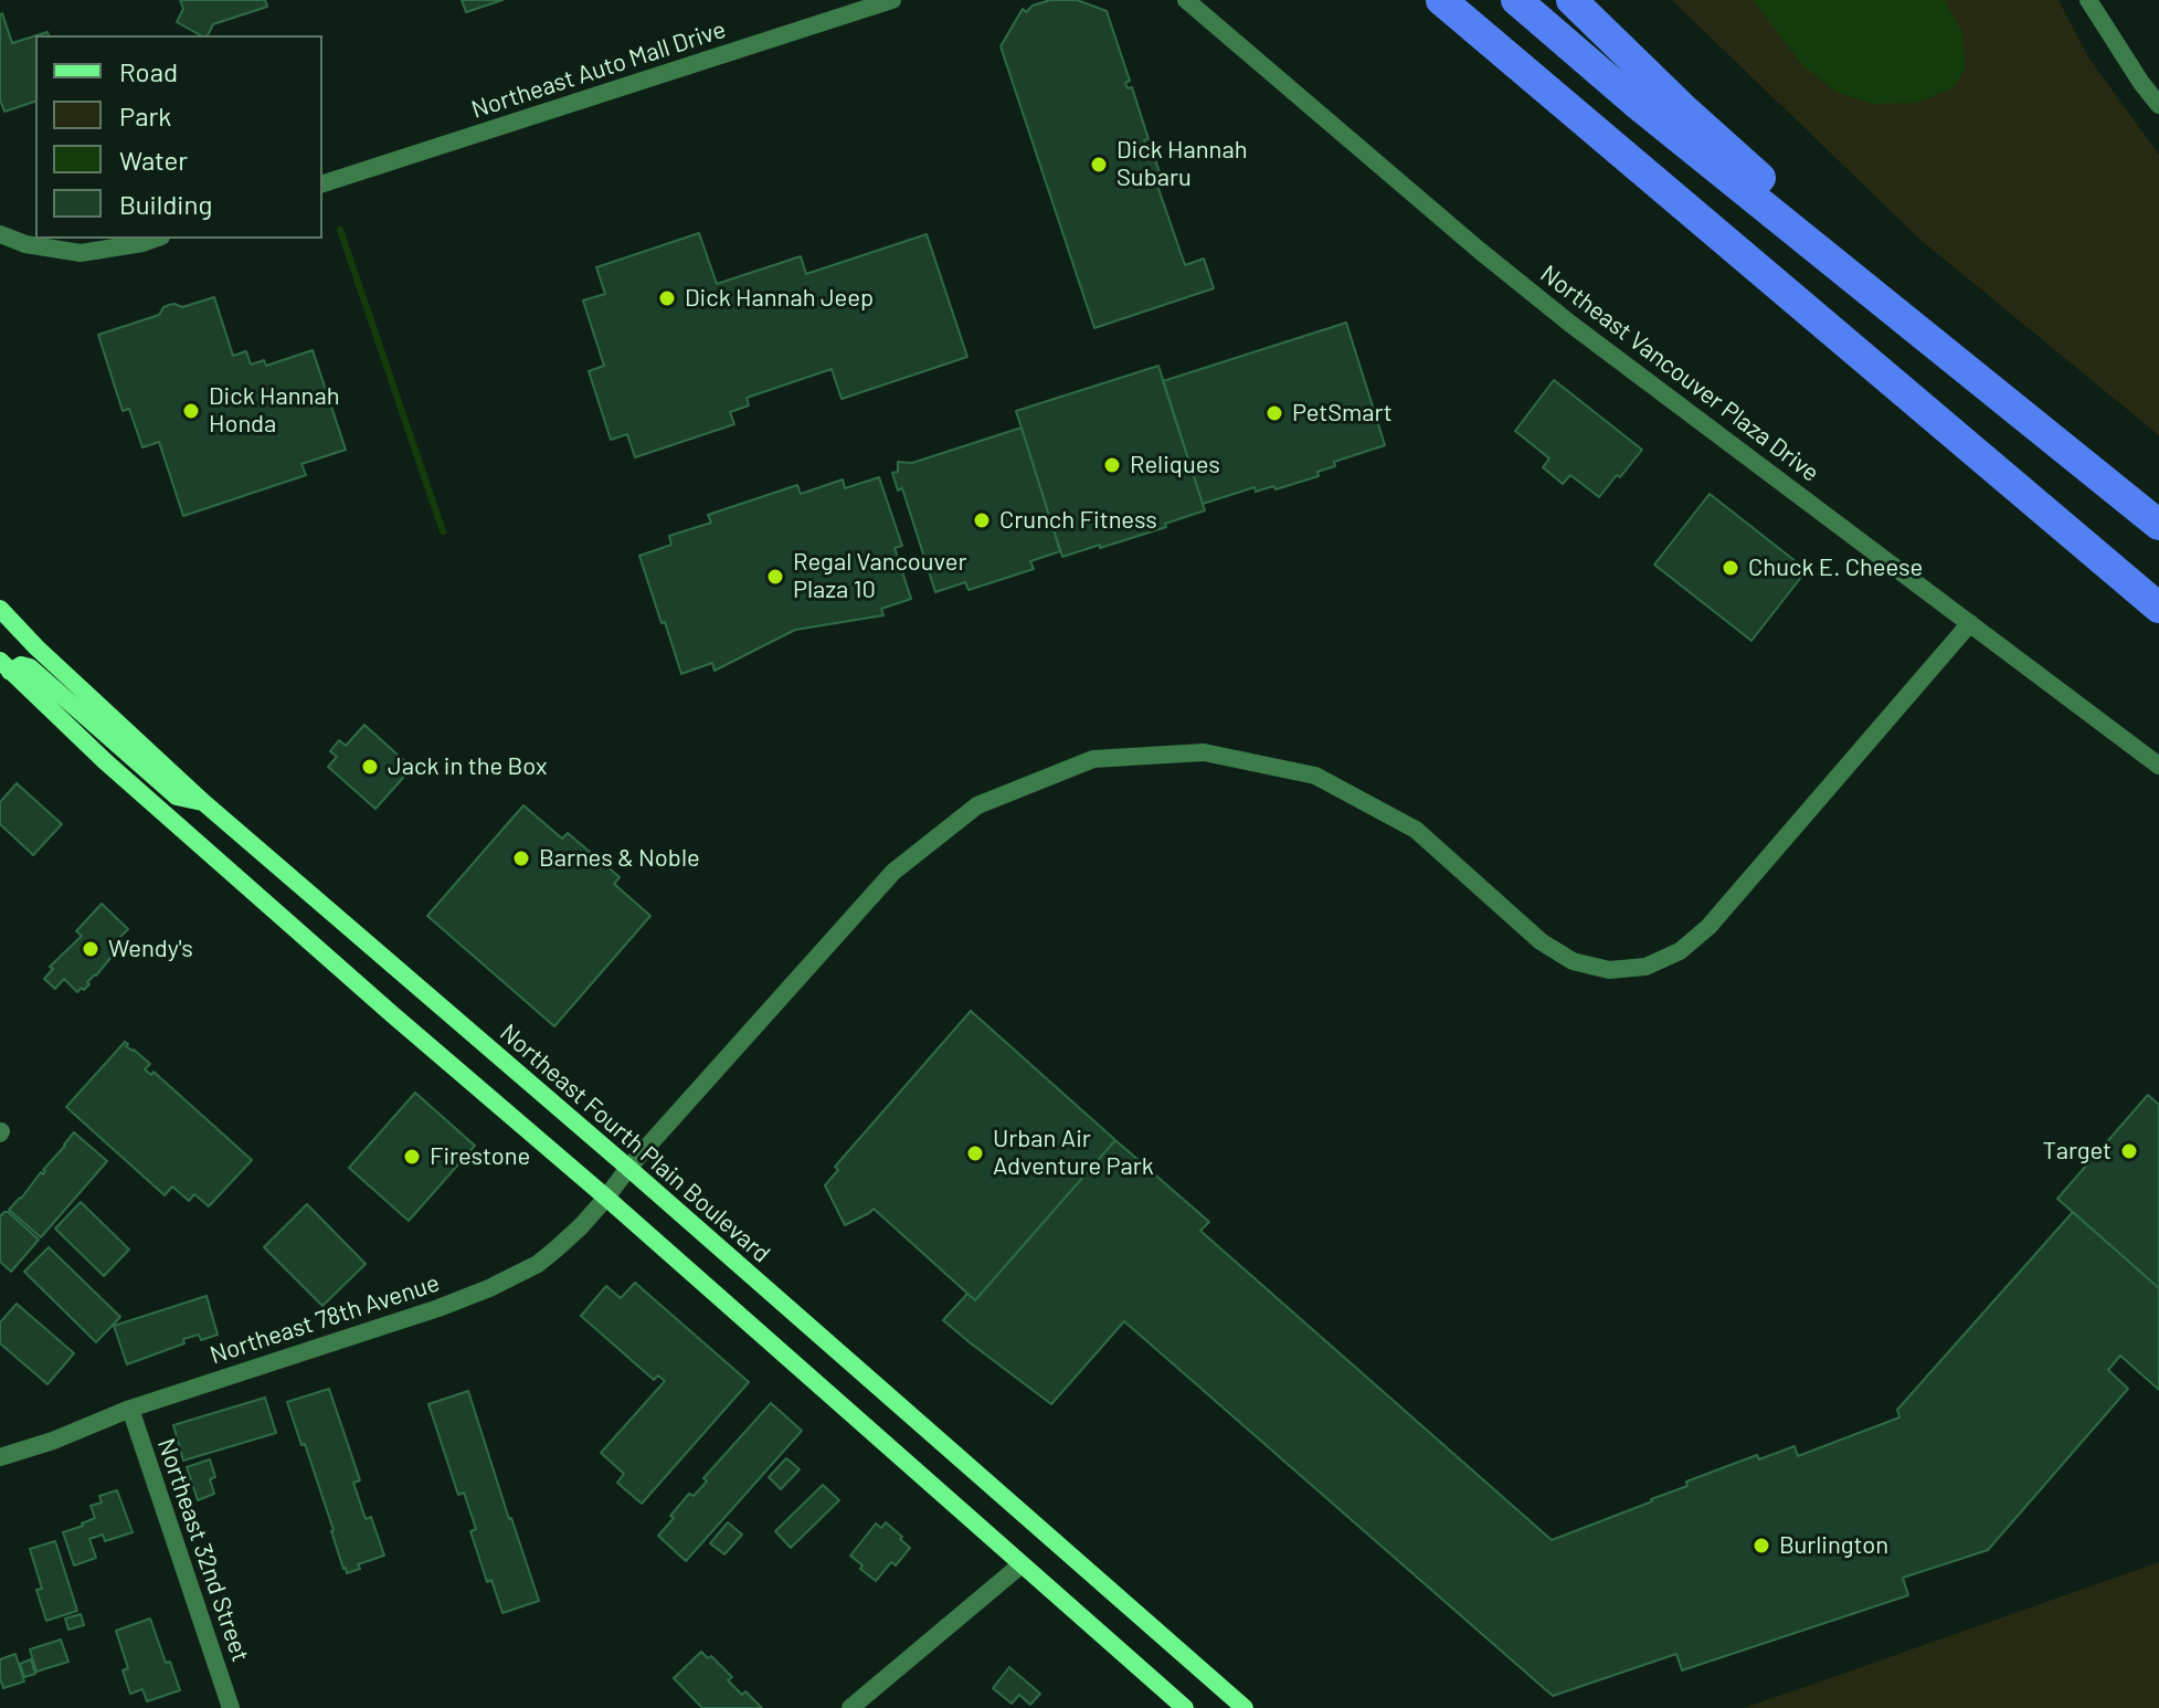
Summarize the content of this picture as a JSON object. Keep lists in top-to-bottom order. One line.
{"streets":{"main road":["Northeast Fourth Plain Boulevard"],"street":["Northeast Auto Mall Drive","Northeast Vancouver Plaza Drive","Northeast 78th Avenue","Northeast 32nd Street"]},"crossings":[["Northeast Vancouver Plaza Drive","Northeast 78th Avenue"],["Northeast Fourth Plain Boulevard","Northeast 78th Avenue"],["Northeast 78th Avenue","Northeast 32nd Street"]],"places":["Dick Hannah Subaru","Dick Hannah Jeep","Dick Hannah Honda","PetSmart","Reliques","Crunch Fitness","Chuck E. Cheese","Regal Vancouver Plaza 10","Jack in the Box","Barnes & Noble","Wendy's","Target","Urban Air Adventure Park","Firestone","Burlington"],"legend":["Road","Park","Water","Building"]}
